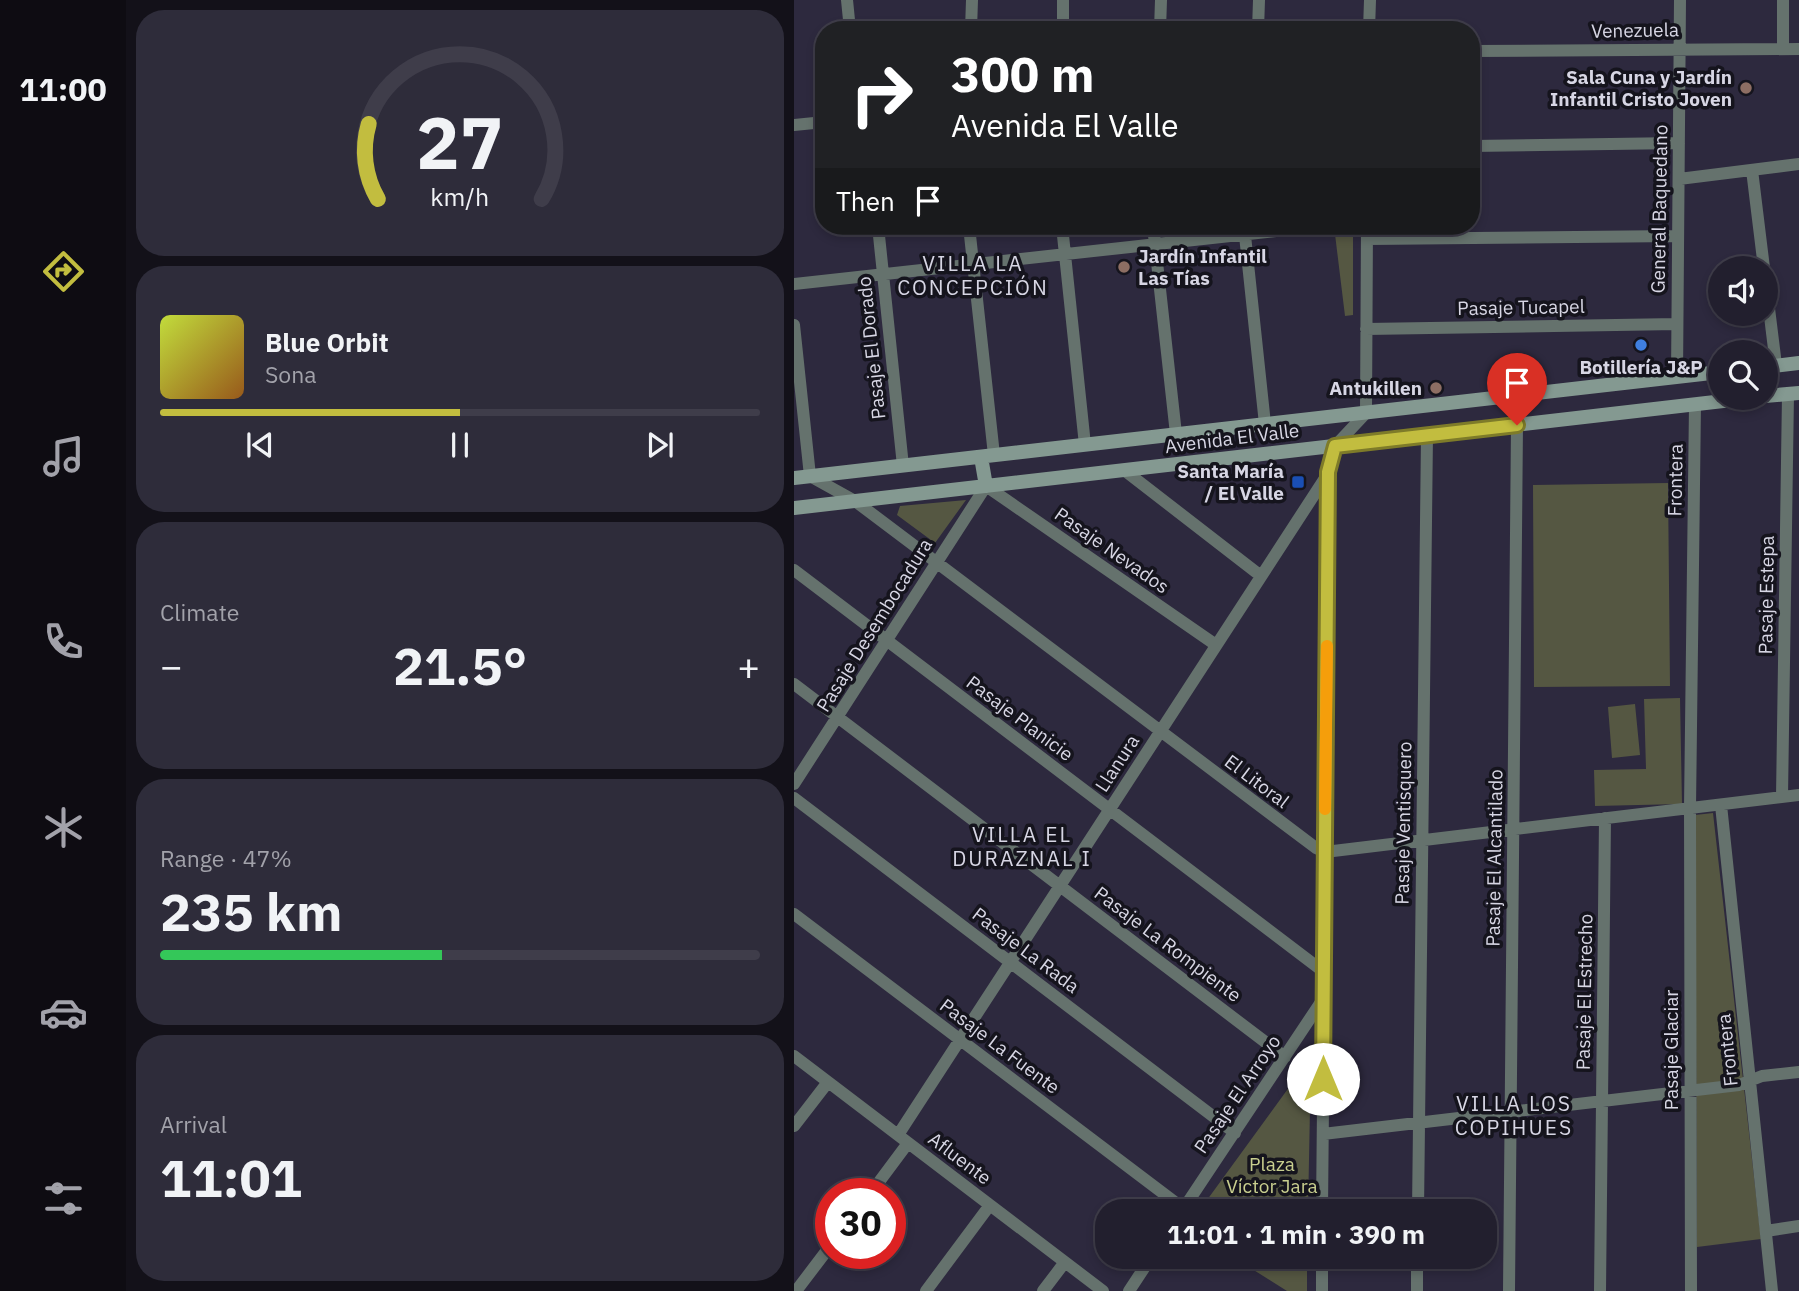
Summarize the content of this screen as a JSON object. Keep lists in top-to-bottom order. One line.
{"streets":{"street":["Venezuela","General Baquedano","Pasaje Tucapel","Pasaje El Dorado","Avenida El Valle","Frontera","Pasaje Nevados","Pasaje Estepa","Pasaje Desembocadura","Pasaje Planicie","Llanura","El Litoral","Pasaje Ventisquero","Pasaje El Alcantilado","Pasaje La Rompiente","Pasaje La Rada","Pasaje El Estrecho","Pasaje La Fuente","Pasaje Glaciar","Pasaje El Arroyo","Afluente"]},"crossings":[["Venezuela","General Baquedano"],["General Baquedano","Pasaje Tucapel"],["General Baquedano","Avenida El Valle"],["Pasaje El Dorado","Avenida El Valle"],["Avenida El Valle","Frontera"],["Avenida El Valle","Pasaje Nevados"],["Avenida El Valle","Pasaje Desembocadura"],["Avenida El Valle","Llanura"],["Avenida El Valle","El Litoral"],["Avenida El Valle","Pasaje Ventisquero"],["Avenida El Valle","Pasaje El Alcantilado"],["Frontera","Pasaje Glaciar"],["Pasaje Nevados","Pasaje Desembocadura"],["Pasaje Nevados","Llanura"],["Pasaje Desembocadura","Pasaje Planicie"],["Pasaje Desembocadura","El Litoral"],["Pasaje Desembocadura","Pasaje La Rompiente"],["Pasaje Planicie","Llanura"],["Llanura","El Litoral"],["Llanura","Pasaje La Rompiente"],["Llanura","Pasaje La Rada"],["Llanura","Pasaje La Fuente"],["Llanura","Afluente"],["Pasaje La Rompiente","Pasaje El Arroyo"],["Pasaje La Rada","Pasaje El Arroyo"]],"districts":["VILLA LA CONCEPCIÓN","VILLA EL DURAZNAL I","VILLA LOS COPIHUES"],"parks":["Plaza Víctor Jara"],"places":{"other":["Sala Cuna y Jardín Infantil Cristo Joven","Jardín Infantil Las Tías","Botillería J&P","Antukillen"],"transit":["Santa María / El Valle"]},"page":{"tabs":"11:00","turn":["300 m","Avenida El Valle"],"then":"Then","song":["Blue Orbit","Sona"],"tile":["Climate",["Range · 47%","235 km"],["Arrival","11:01"]],"heat":["−","21.5°","+"],"limit":"30","trip":"11:01 · 1 min · 390 m","gauge":["27","km/h"]}}
